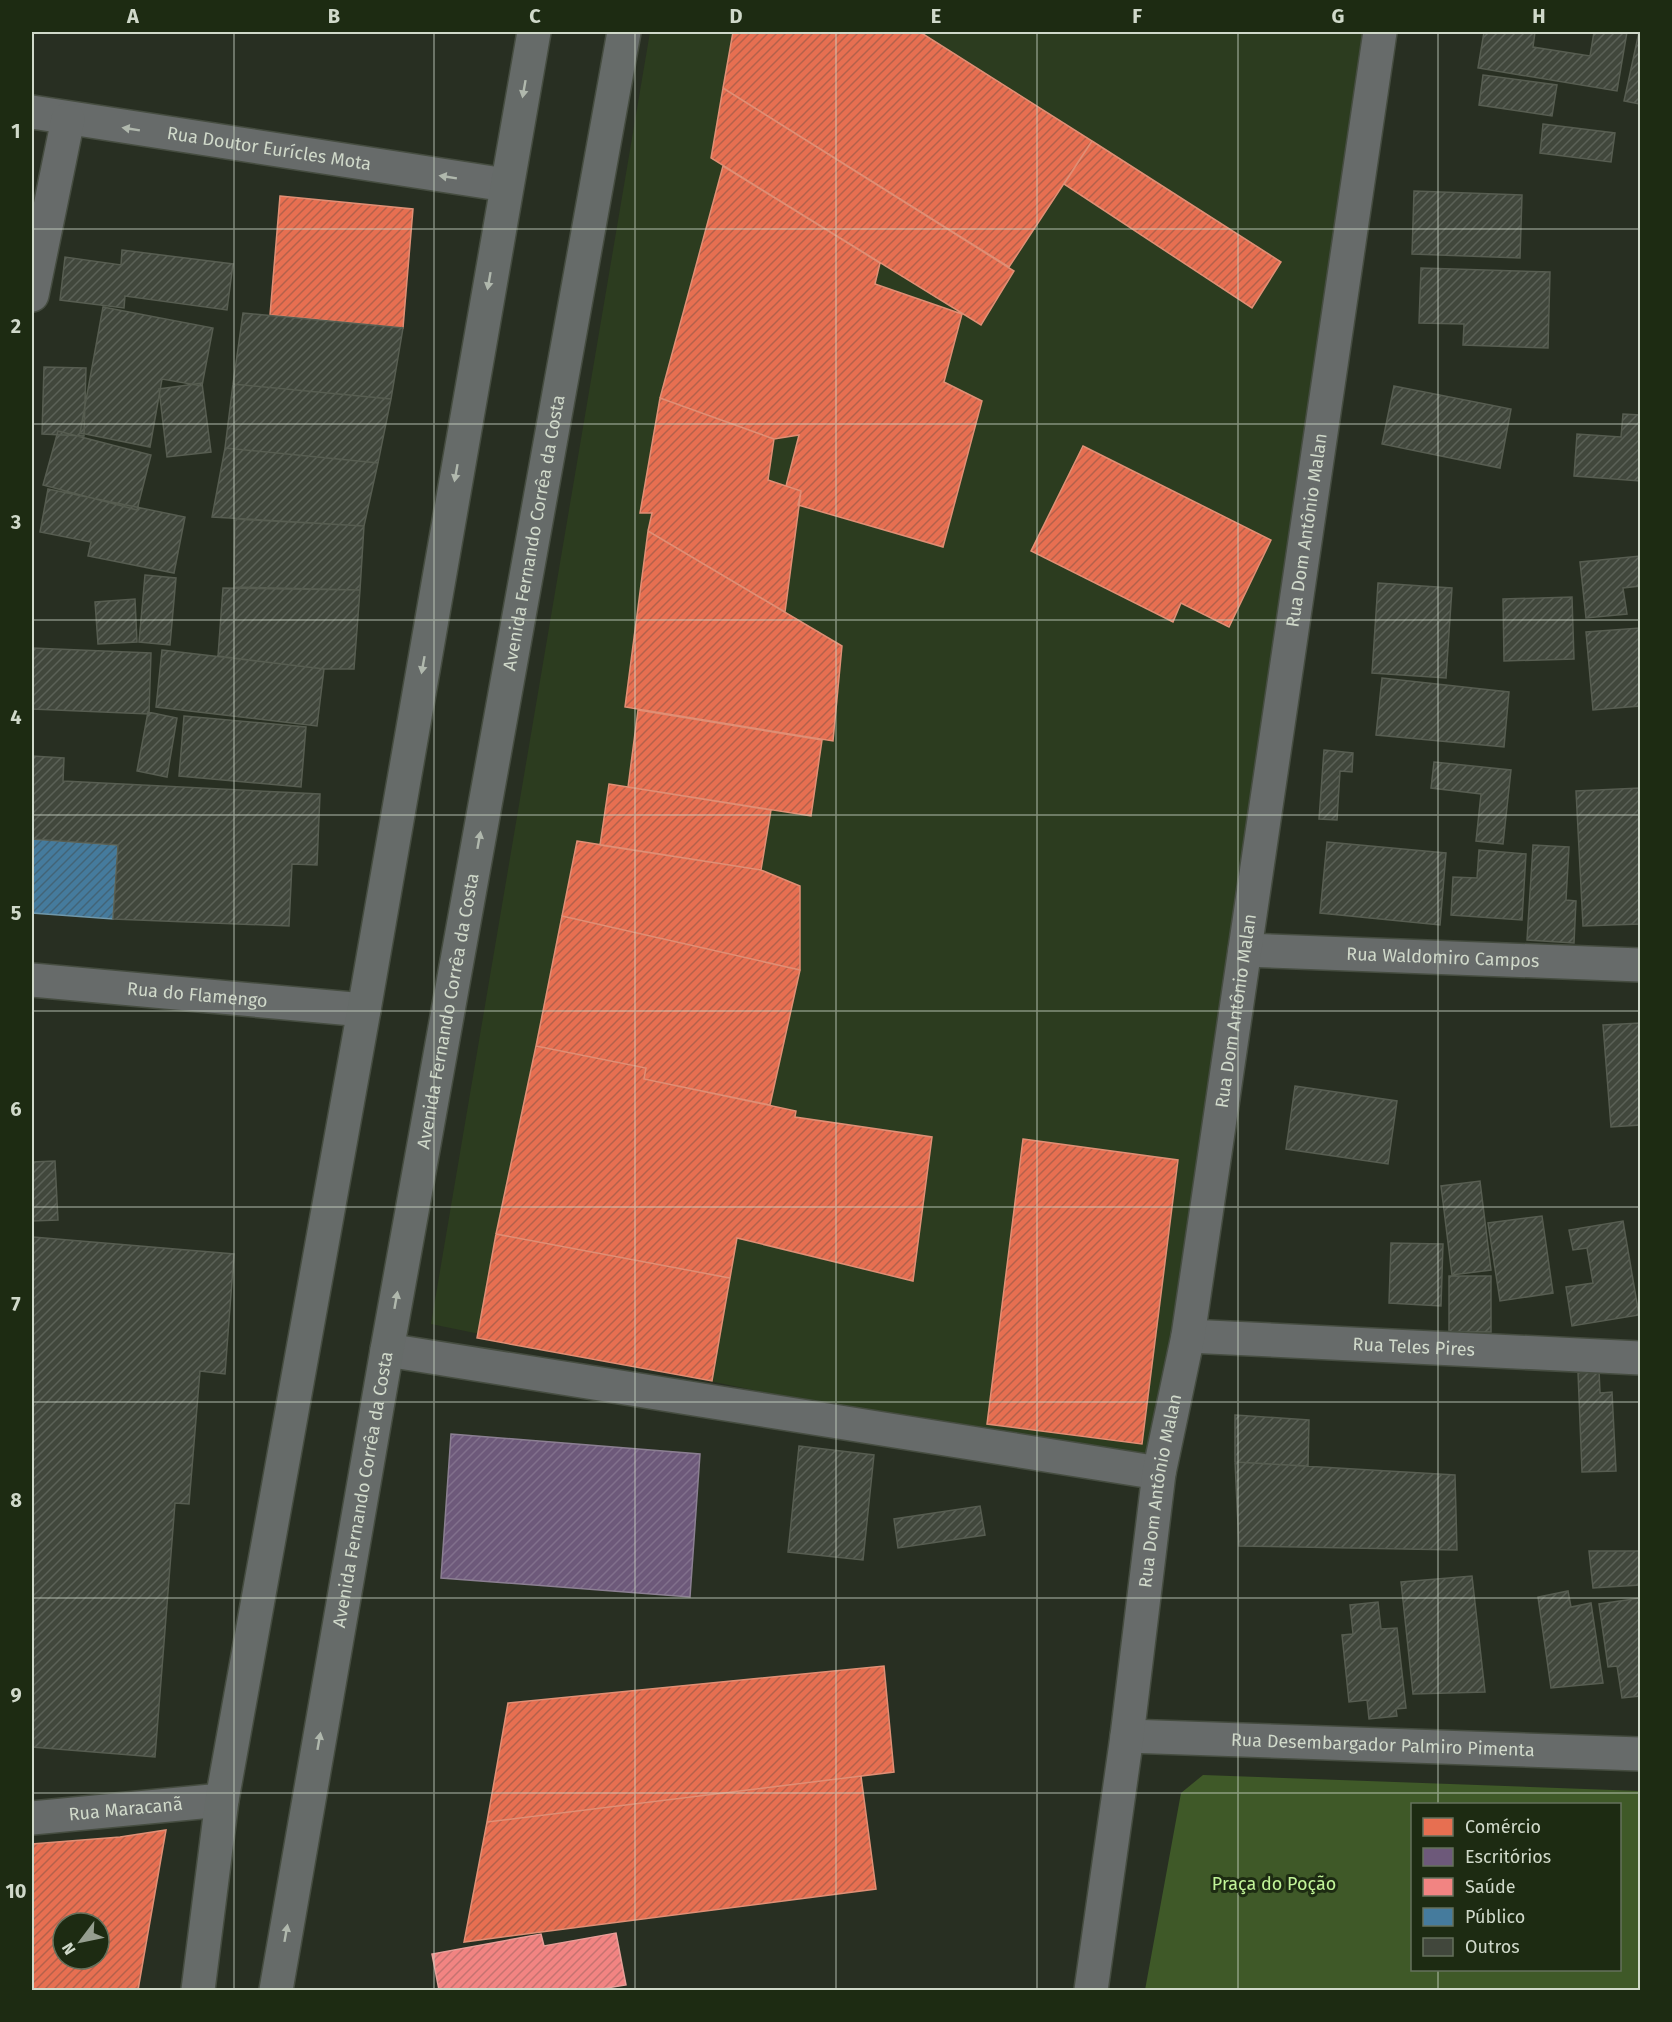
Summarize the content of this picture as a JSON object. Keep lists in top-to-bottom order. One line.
{"streets":{"main road":["Avenida Fernando Corrêa da Costa"],"street":["Rua Doutor Eurícles Mota","Rua Dom Antônio Malan","Rua Waldomiro Campos","Rua do Flamengo","Rua Teles Pires","Rua Desembargador Palmiro Pimenta","Rua Maracanã"]},"crossings":[["Rua Dom Antônio Malan","Rua Waldomiro Campos"],["Rua Dom Antônio Malan","Rua Teles Pires"],["Rua Dom Antônio Malan","Rua Desembargador Palmiro Pimenta"]],"one_way":["Rua Doutor Eurícles Mota"],"parks":["Praça do Poção"],"legend":["Comércio","Escritórios","Saúde","Público","Outros"],"north":"bottom left","grid":{"columns":["A","B","C","D","E","F","G","H"],"rows":["1","2","3","4","5","6","7","8","9","10"]}}
